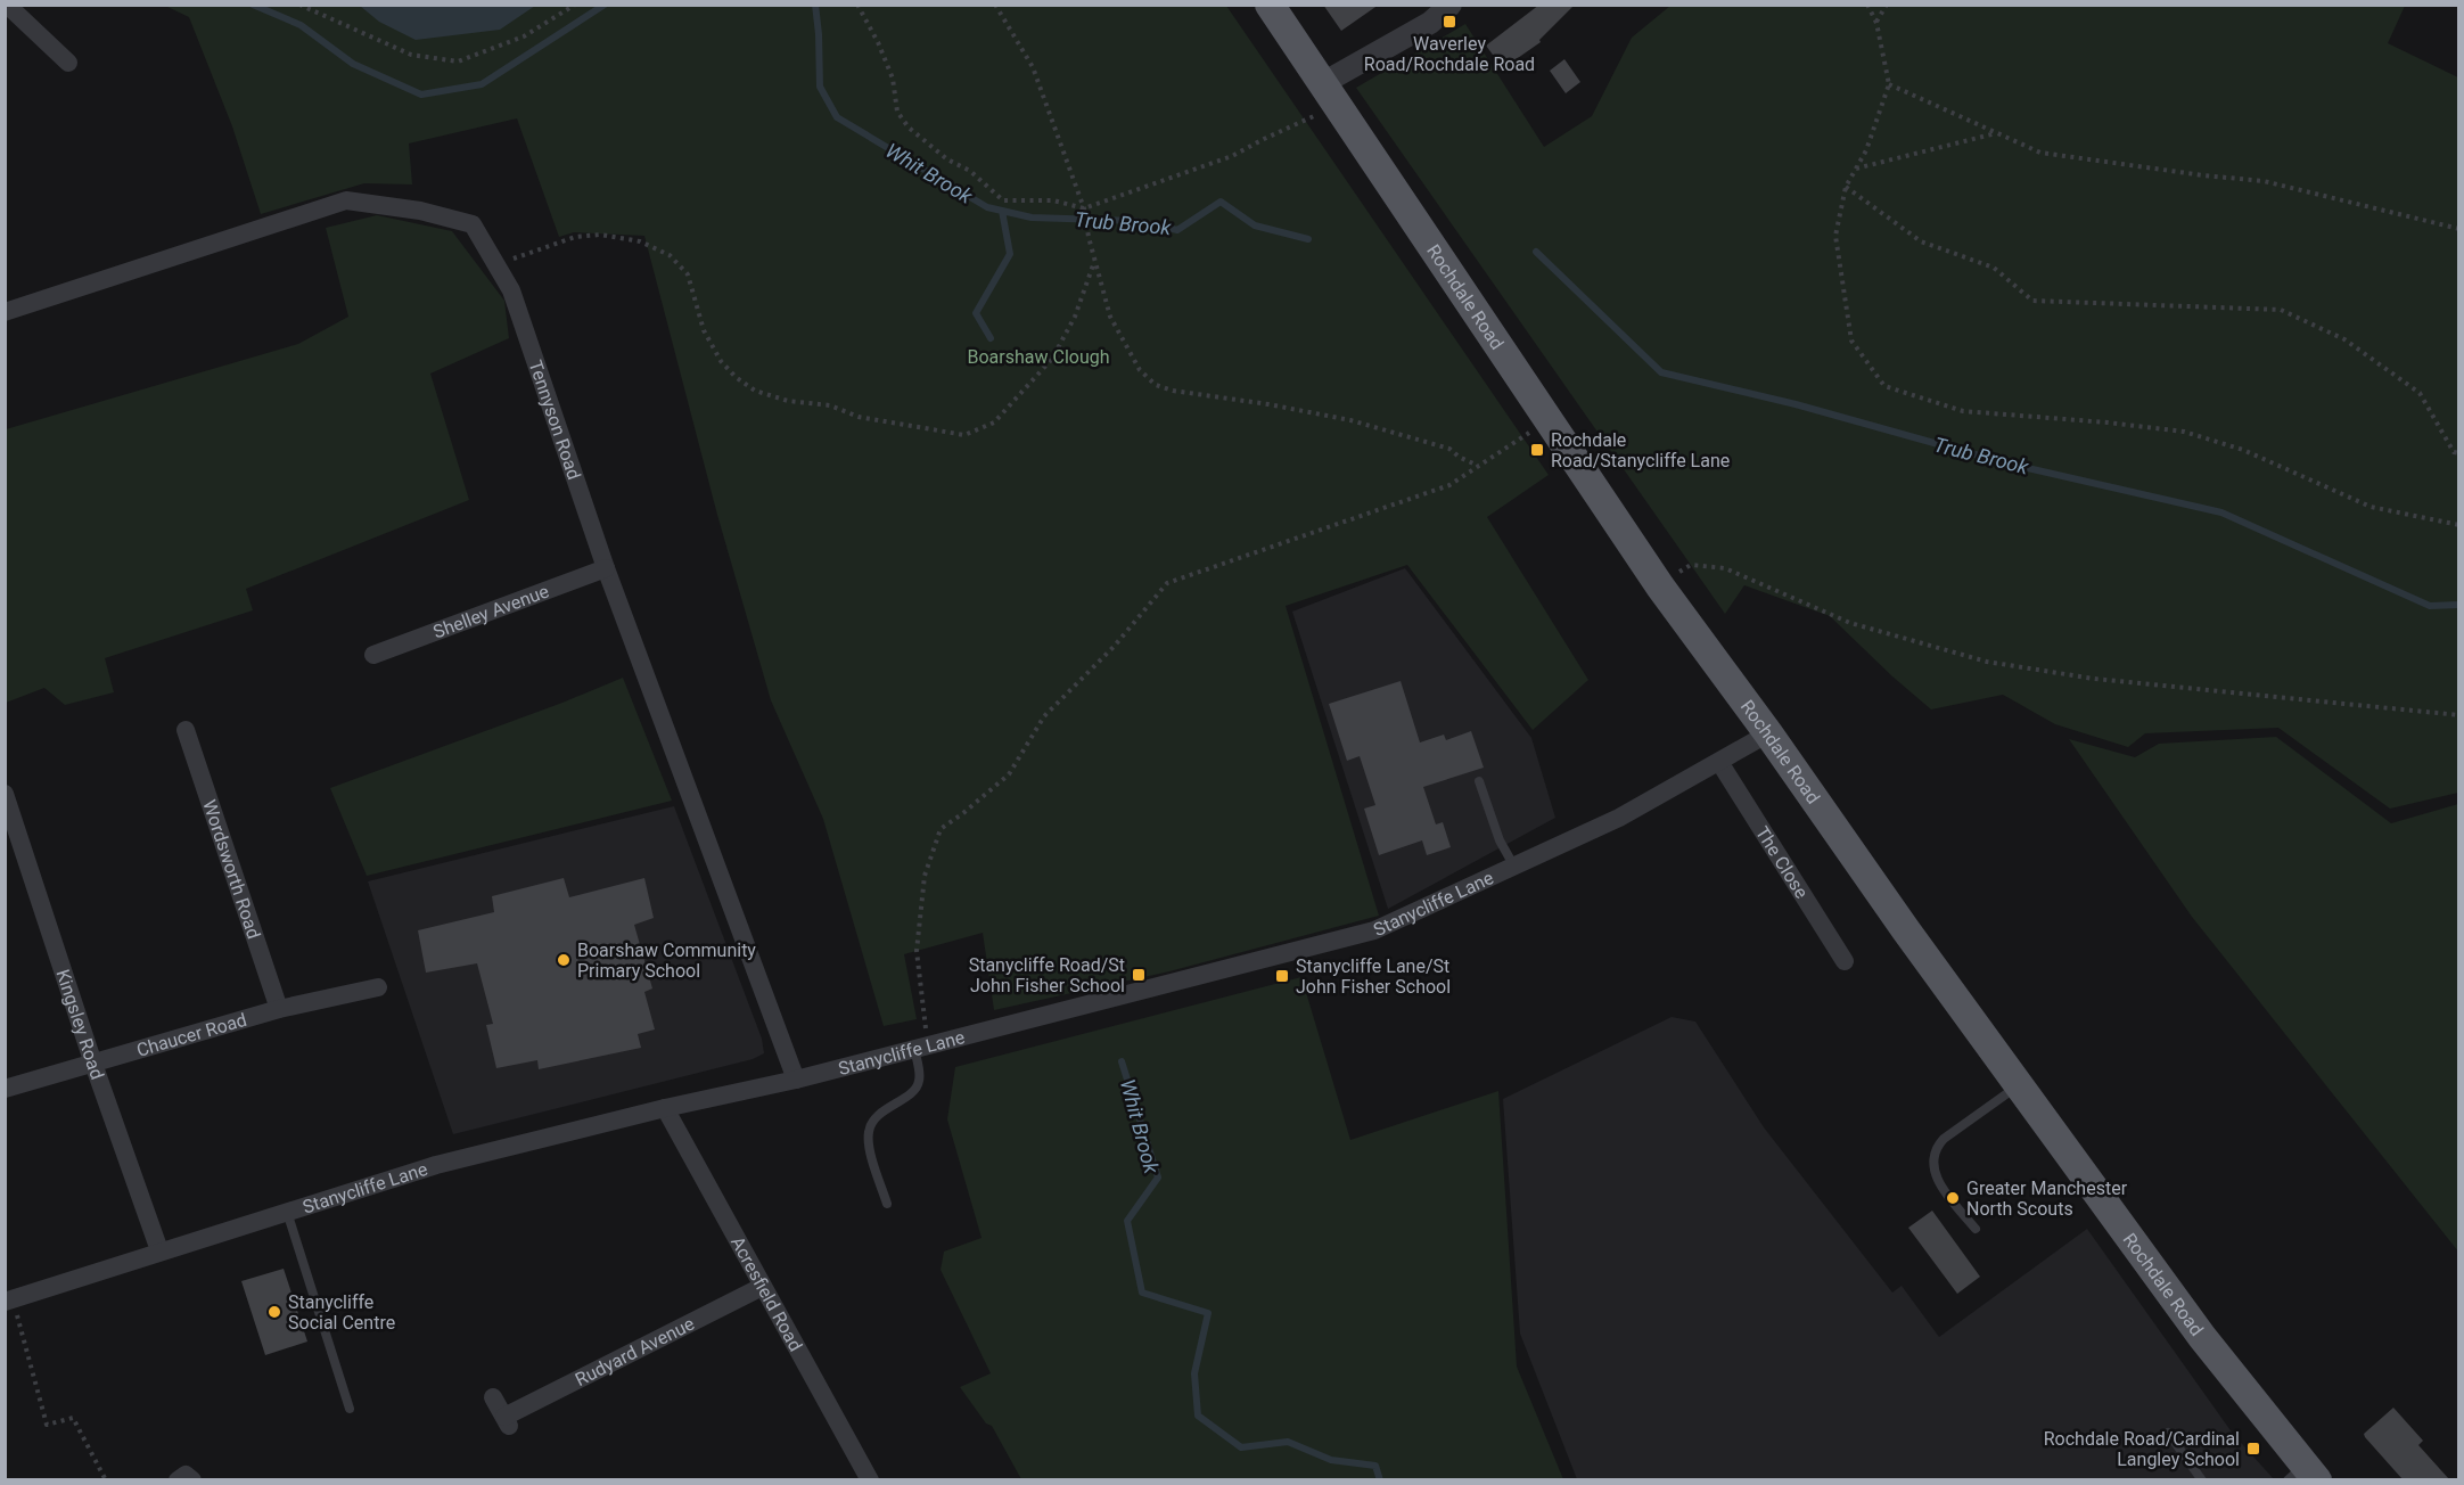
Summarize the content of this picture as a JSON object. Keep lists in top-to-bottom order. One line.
{"streets":{"main road":["Rochdale Road"],"street":["Tennyson Road","Shelley Avenue","The Close","Wordsworth Road","Stanycliffe Lane","Kingsley Road","Chaucer Road","Acresfield Road","Rudyard Avenue"]},"crossings":[["Rochdale Road","Stanycliffe Lane"],["Tennyson Road","Shelley Avenue"],["Tennyson Road","Stanycliffe Lane"],["The Close","Stanycliffe Lane"],["Wordsworth Road","Chaucer Road"],["Stanycliffe Lane","Kingsley Road"],["Stanycliffe Lane","Acresfield Road"],["Kingsley Road","Chaucer Road"],["Acresfield Road","Rudyard Avenue"]],"water":["Whit Brook","Trub Brook"],"parks":["Boarshaw Clough"],"places":{"transit":["Waverley Road/Rochdale Road","Rochdale Road/Stanycliffe Lane","Stanycliffe Road/St John Fisher School","Stanycliffe Lane/St John Fisher School","Rochdale Road/Cardinal Langley School"],"other":["Boarshaw Community Primary School","Greater Manchester North Scouts","Stanycliffe Social Centre"]}}
